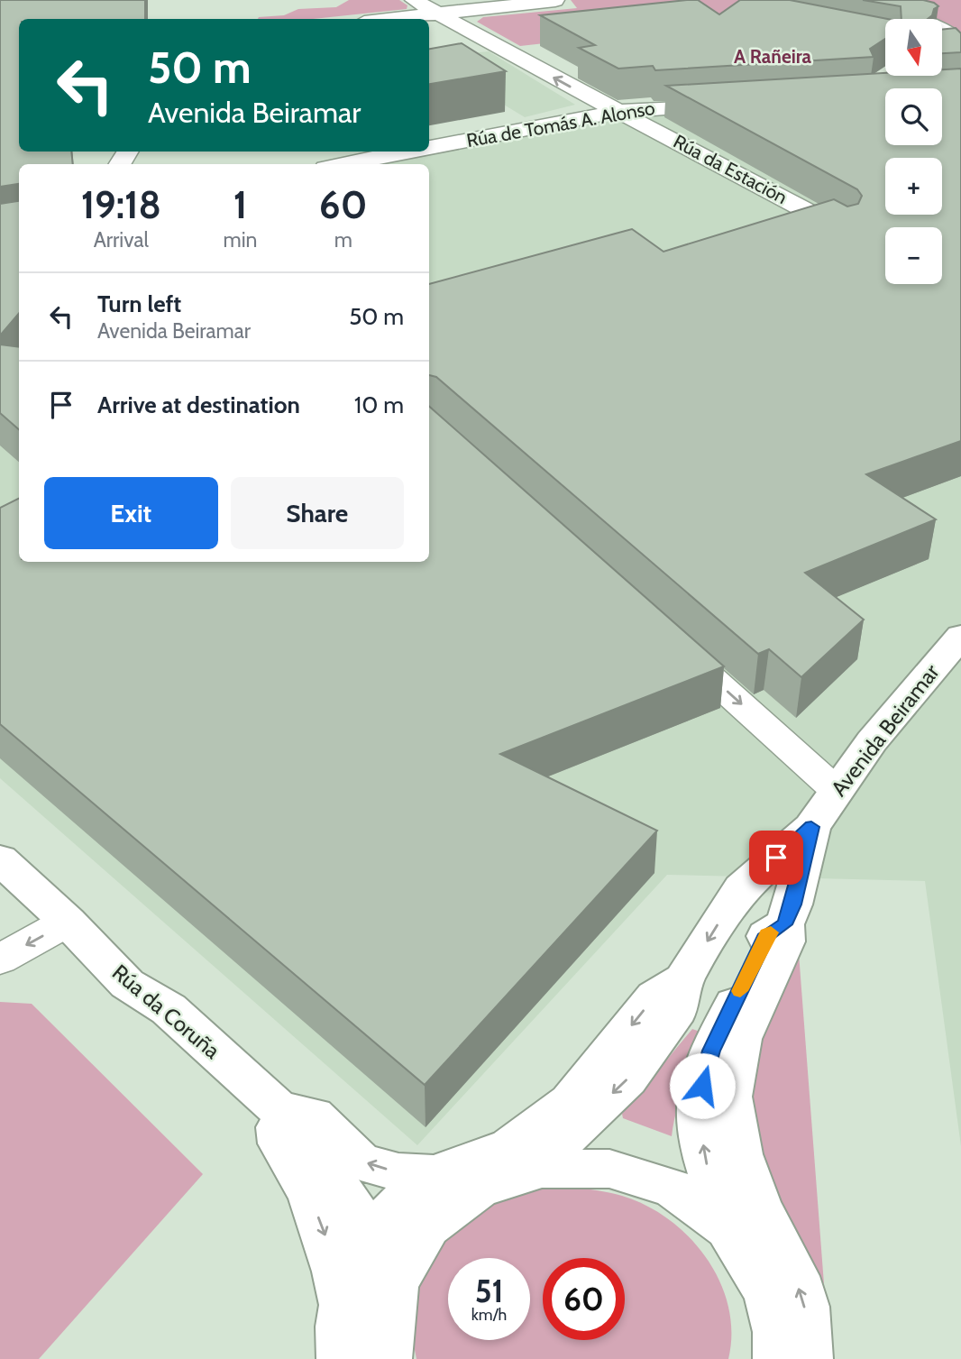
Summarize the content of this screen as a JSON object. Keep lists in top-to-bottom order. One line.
{"streets":{"main road":["Avenida Beiramar","Rúa da Coruña"],"street":["Rúa de Tomás A. Alonso","Rúa da Estación"]},"crossings":[["Rúa de Tomás A. Alonso","Rúa da Estación"]],"one_way":["Rúa da Estación"],"districts":["A Rañeira"],"north":"bottom","page":{"map_buttons":["+","−"],"turn":["50 m","Avenida Beiramar"],"eta":["19:18","Arrival","1","min","60","m"],"list":[{"name":"Turn left","note":"Avenida Beiramar","value":"50 m"},{"name":"Arrive at destination","value":"10 m"}],"buttons":["Exit","Share"],"speed":"51 km/h","limit":"60"}}
